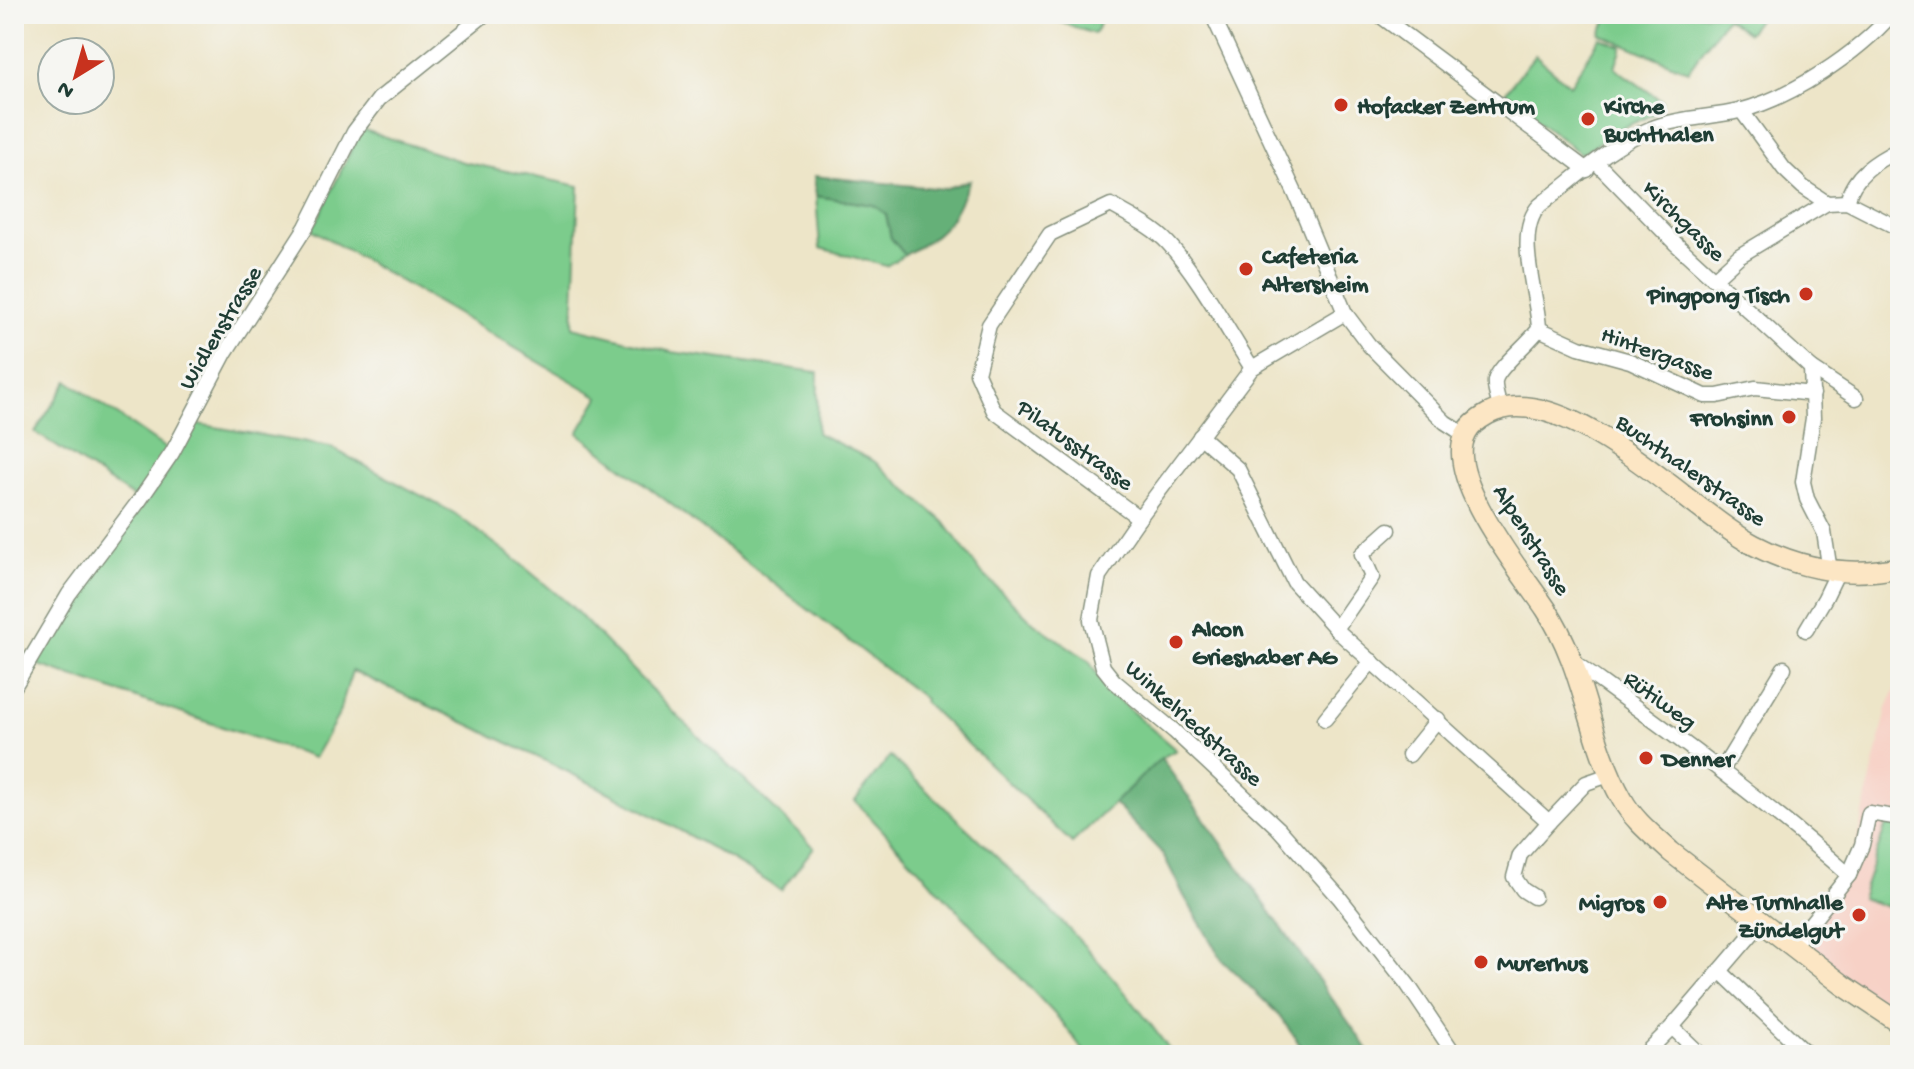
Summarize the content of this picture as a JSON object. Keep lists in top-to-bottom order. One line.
{"streets":{"street":["Kirchgasse","Widlenstrasse","Hintergasse","Pilatusstrasse","Buchthalerstrasse","Alpenstrasse","Rütiweg","Winkelriedstrasse"]},"crossings":[["Pilatusstrasse","Winkelriedstrasse"],["Alpenstrasse","Rütiweg"]],"places":["Hofacker Zentrum","Kirche Buchthalen","Cafeteria Altersheim","Pingpong Tisch","Frohsinn","Alcon Grieshaber AG","Denner","Migros","Alte Turnhalle Zündelgut","Murerhus"],"north":"bottom left"}
